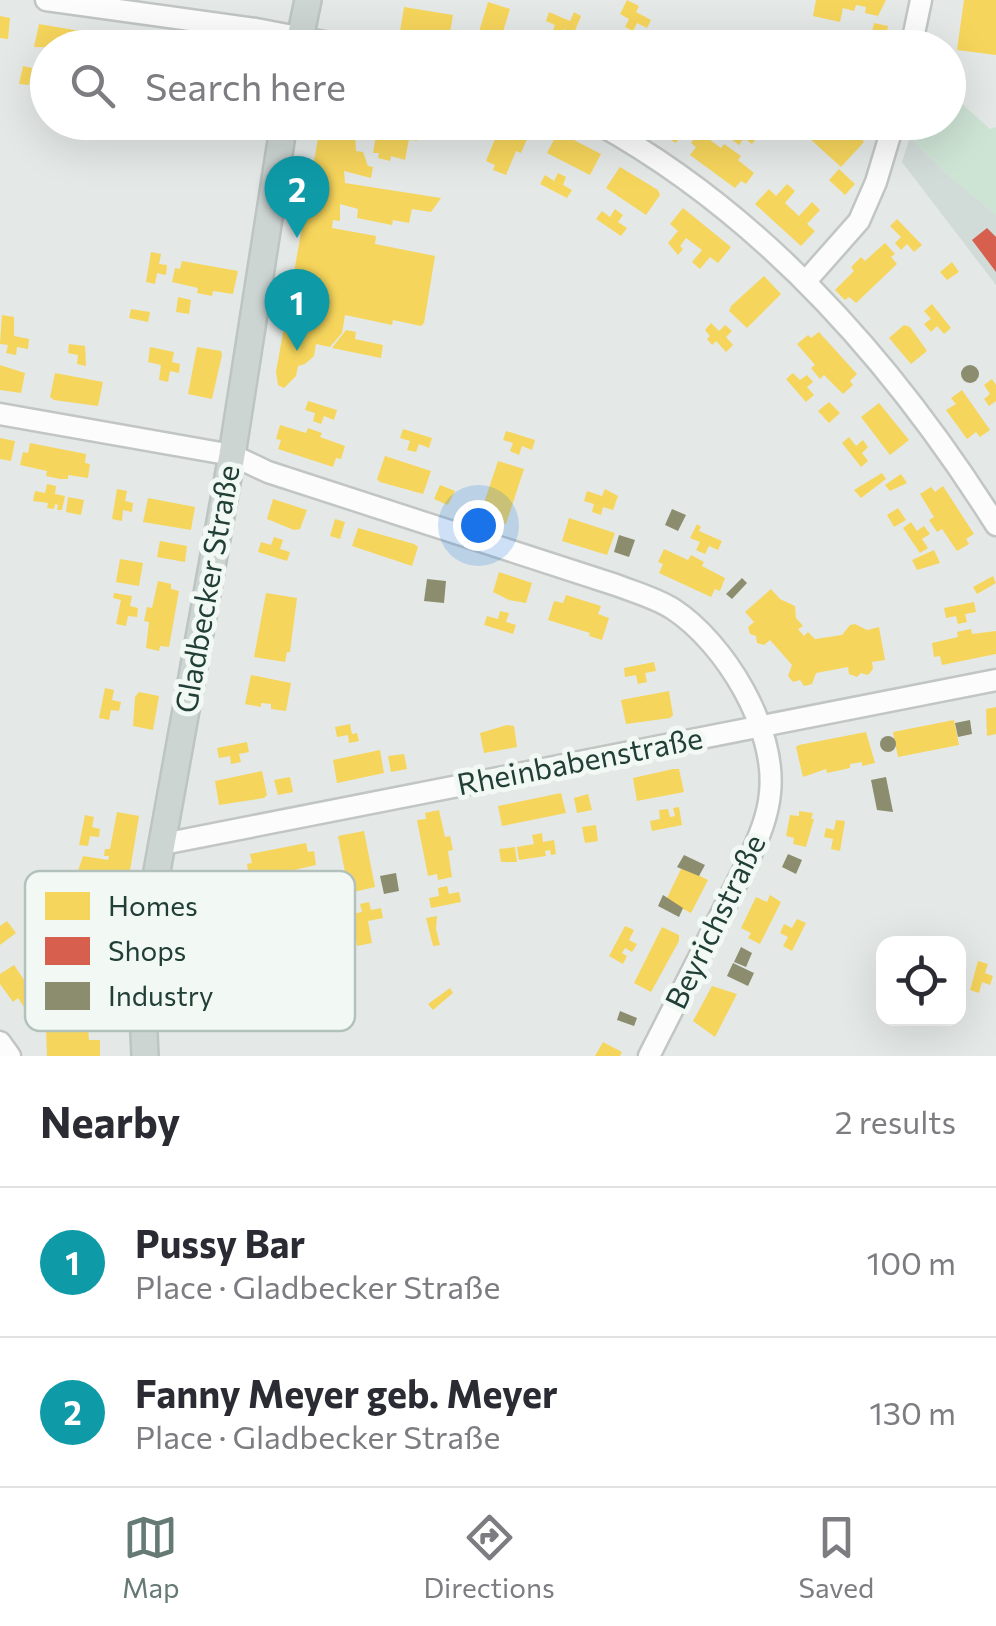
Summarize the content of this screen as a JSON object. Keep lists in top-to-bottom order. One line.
{"streets":{"main road":["Gladbecker Straße"],"street":["Rheinbabenstraße","Beyrichstraße"]},"crossings":[["Gladbecker Straße","Rheinbabenstraße"],["Gladbecker Straße","Beyrichstraße"],["Rheinbabenstraße","Beyrichstraße"]],"legend":["Homes","Shops","Industry"],"page":{"search":"Search here","pins":["2","1"],"heading":["Nearby","2 results"],"list":[{"mark":"1","name":"Pussy Bar","note":"Place · Gladbecker Straße","value":"100 m"},{"mark":"2","name":"Fanny Meyer geb. Meyer","note":"Place · Gladbecker Straße","value":"130 m"}],"nav":["Map","Directions","Saved"]}}
